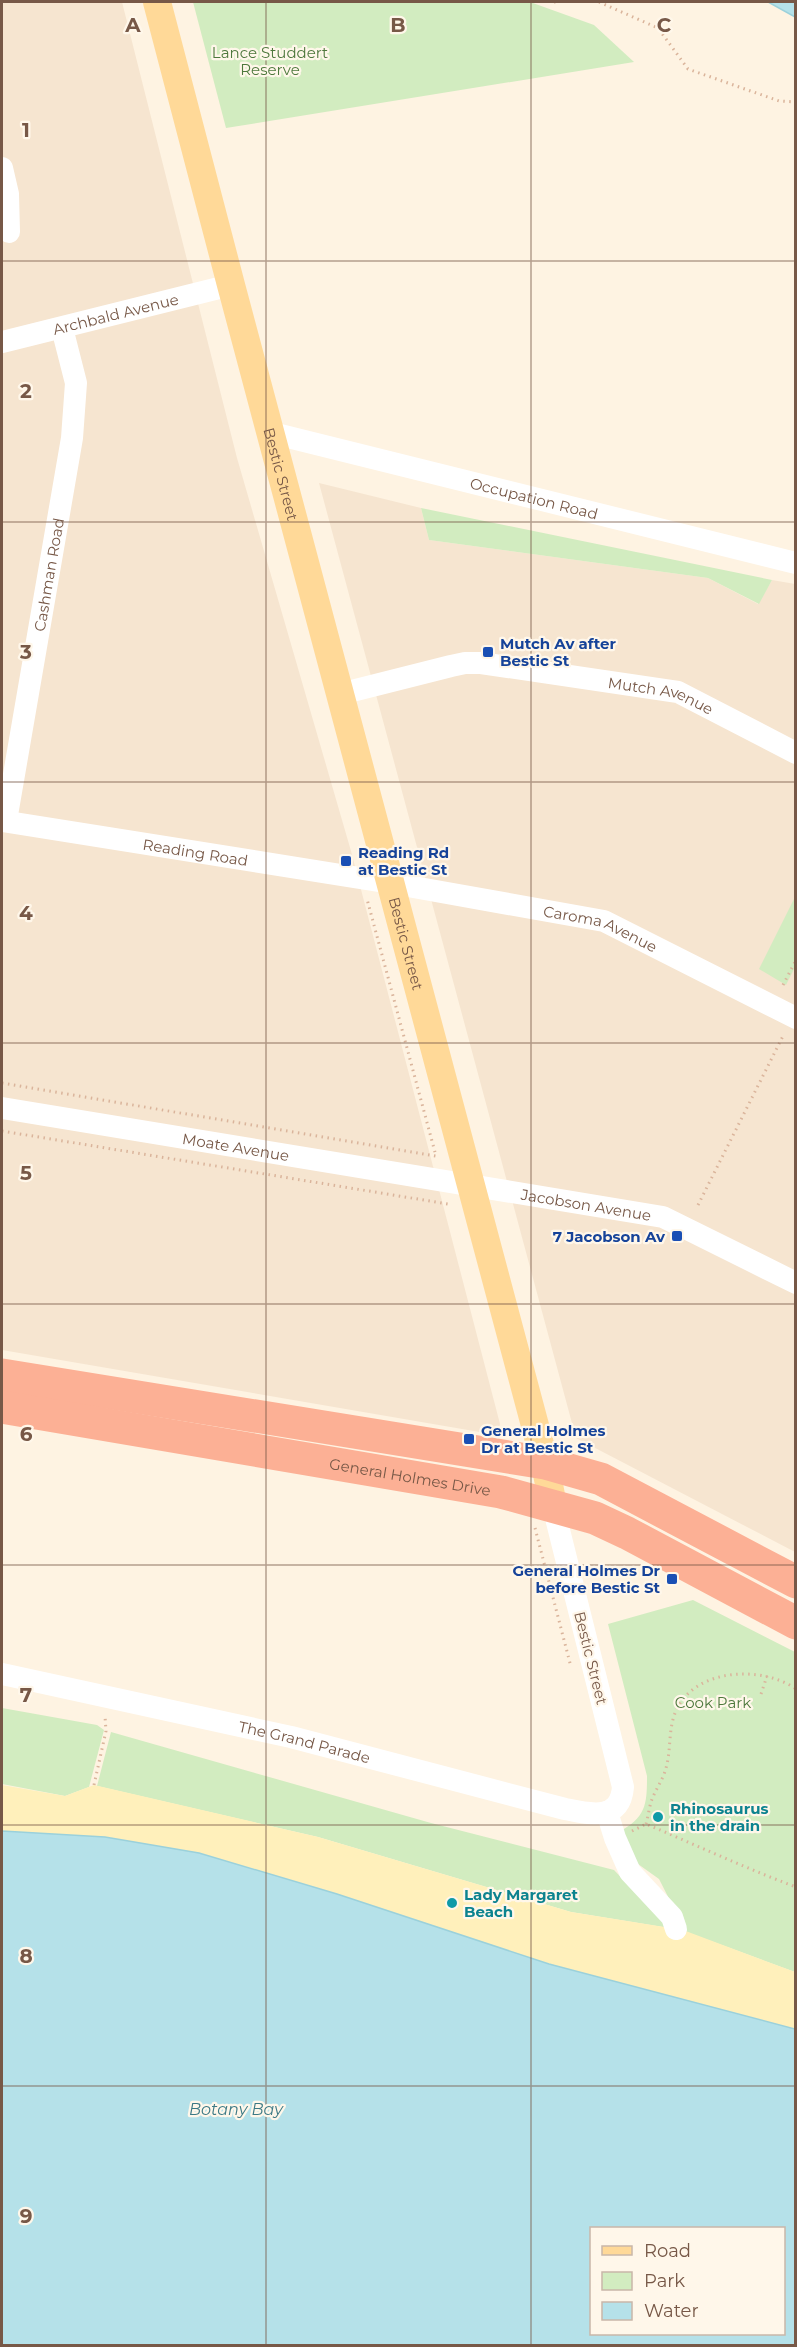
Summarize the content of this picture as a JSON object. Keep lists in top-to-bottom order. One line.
{"streets":{"highway":["General Holmes Drive"],"main road":["Bestic Street"],"street":["Archbald Avenue","Occupation Road","Cashman Road","Mutch Avenue","Reading Road","Caroma Avenue","Moate Avenue","Jacobson Avenue","The Grand Parade"]},"crossings":[["Archbald Avenue","Bestic Street"],["Archbald Avenue","Cashman Road"],["Bestic Street","Occupation Road"],["Bestic Street","Mutch Avenue"],["Bestic Street","Reading Road"],["Bestic Street","Caroma Avenue"],["Bestic Street","Moate Avenue"],["Bestic Street","Jacobson Avenue"],["Bestic Street","General Holmes Drive"],["Bestic Street","The Grand Parade"],["Cashman Road","Reading Road"],["Reading Road","Caroma Avenue"],["Moate Avenue","Jacobson Avenue"]],"water":["Botany Bay"],"parks":["Lance Studdert Reserve","Cook Park"],"places":{"transit":["Mutch Av after Bestic St","Reading Rd at Bestic St","7 Jacobson Av","General Holmes Dr at Bestic St","General Holmes Dr before Bestic St"],"other":["Rhinosaurus in the drain","Lady Margaret Beach"]},"legend":["Road","Park","Water"],"grid":{"columns":["A","B","C"],"rows":["1","2","3","4","5","6","7","8","9"]}}
